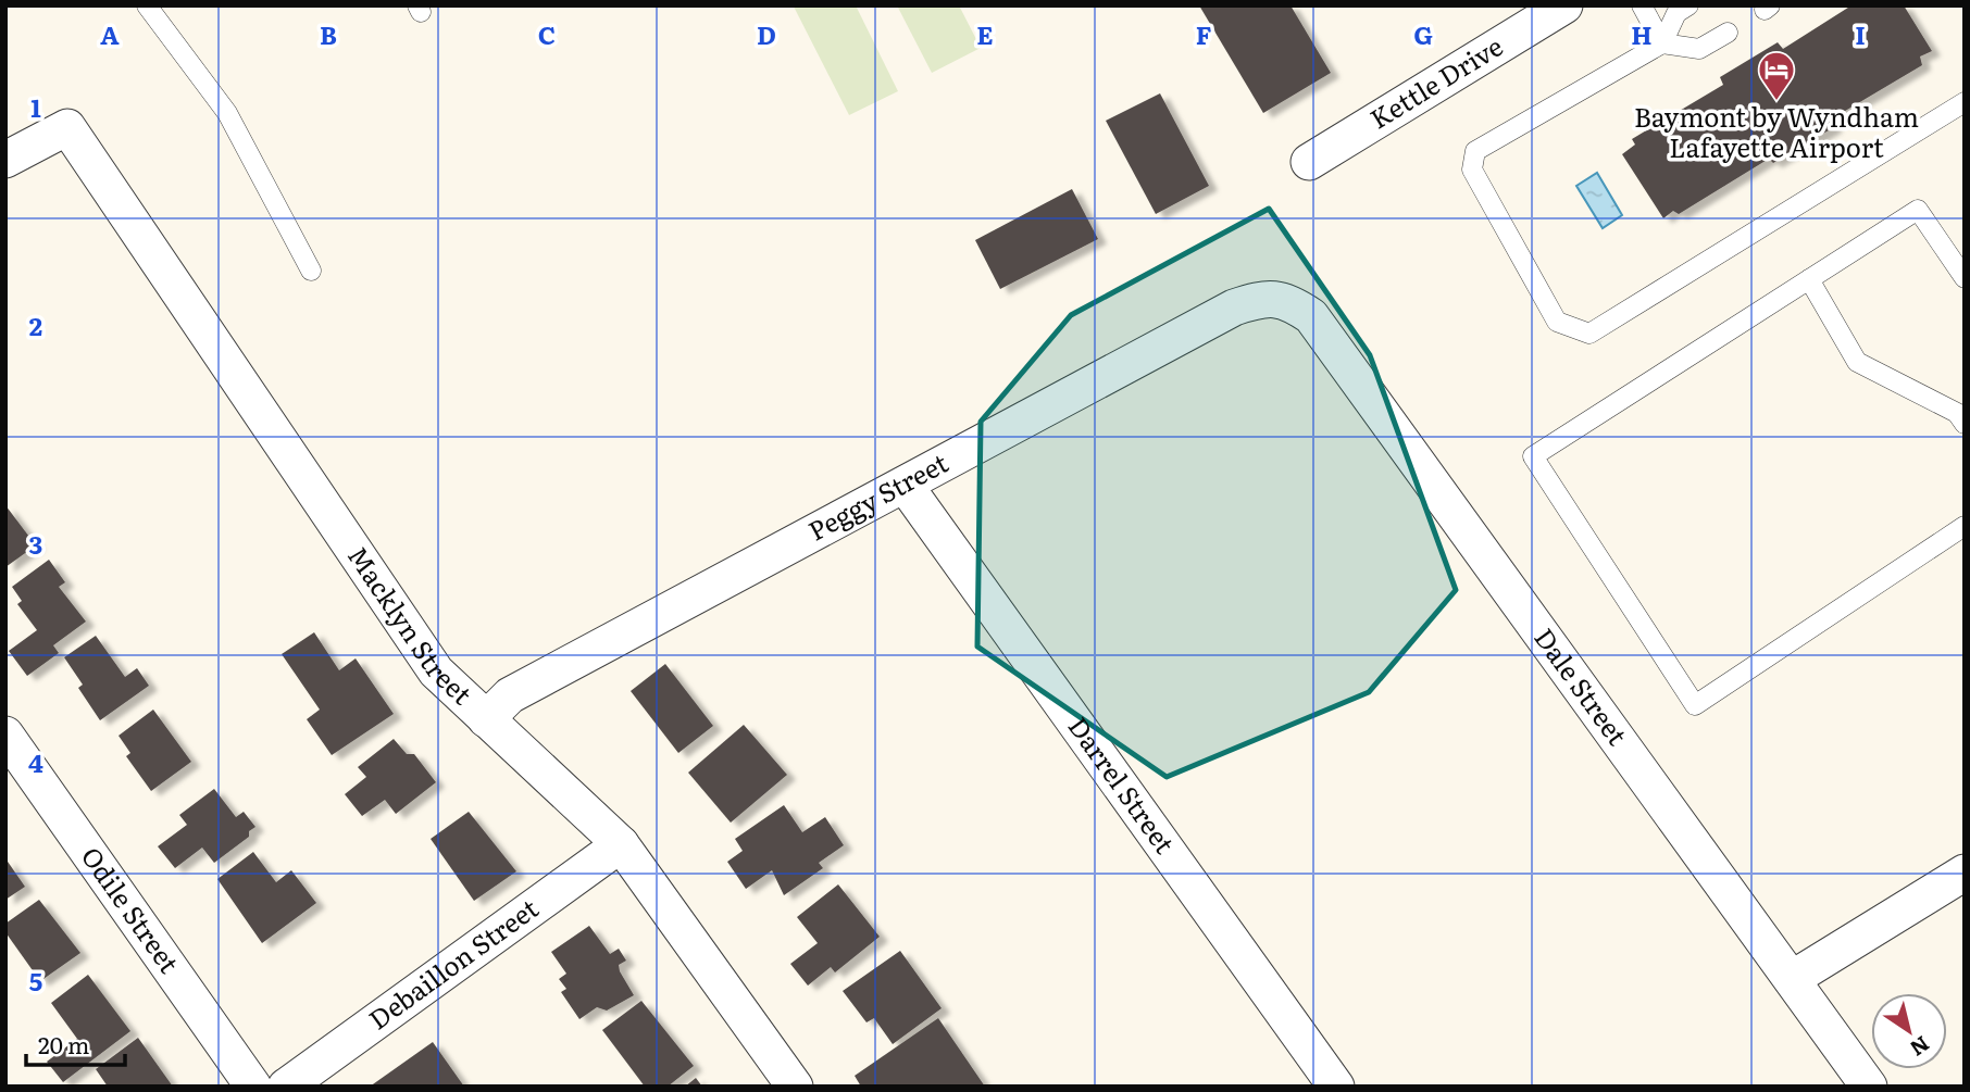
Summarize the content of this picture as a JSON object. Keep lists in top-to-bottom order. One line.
{"streets":{"street":["Kettle Drive","Peggy Street","Macklyn Street","Dale Street","Darrel Street","Odile Street","Debaillon Street"]},"crossings":[["Peggy Street","Macklyn Street"],["Peggy Street","Dale Street"],["Peggy Street","Darrel Street"],["Macklyn Street","Debaillon Street"]],"places":{"hotel":["Baymont by Wyndham Lafayette Airport"]},"scale_bar":"20 m","north":"bottom right","grid":{"columns":["A","B","C","D","E","F","G","H","I"],"rows":["1","2","3","4","5"]}}
